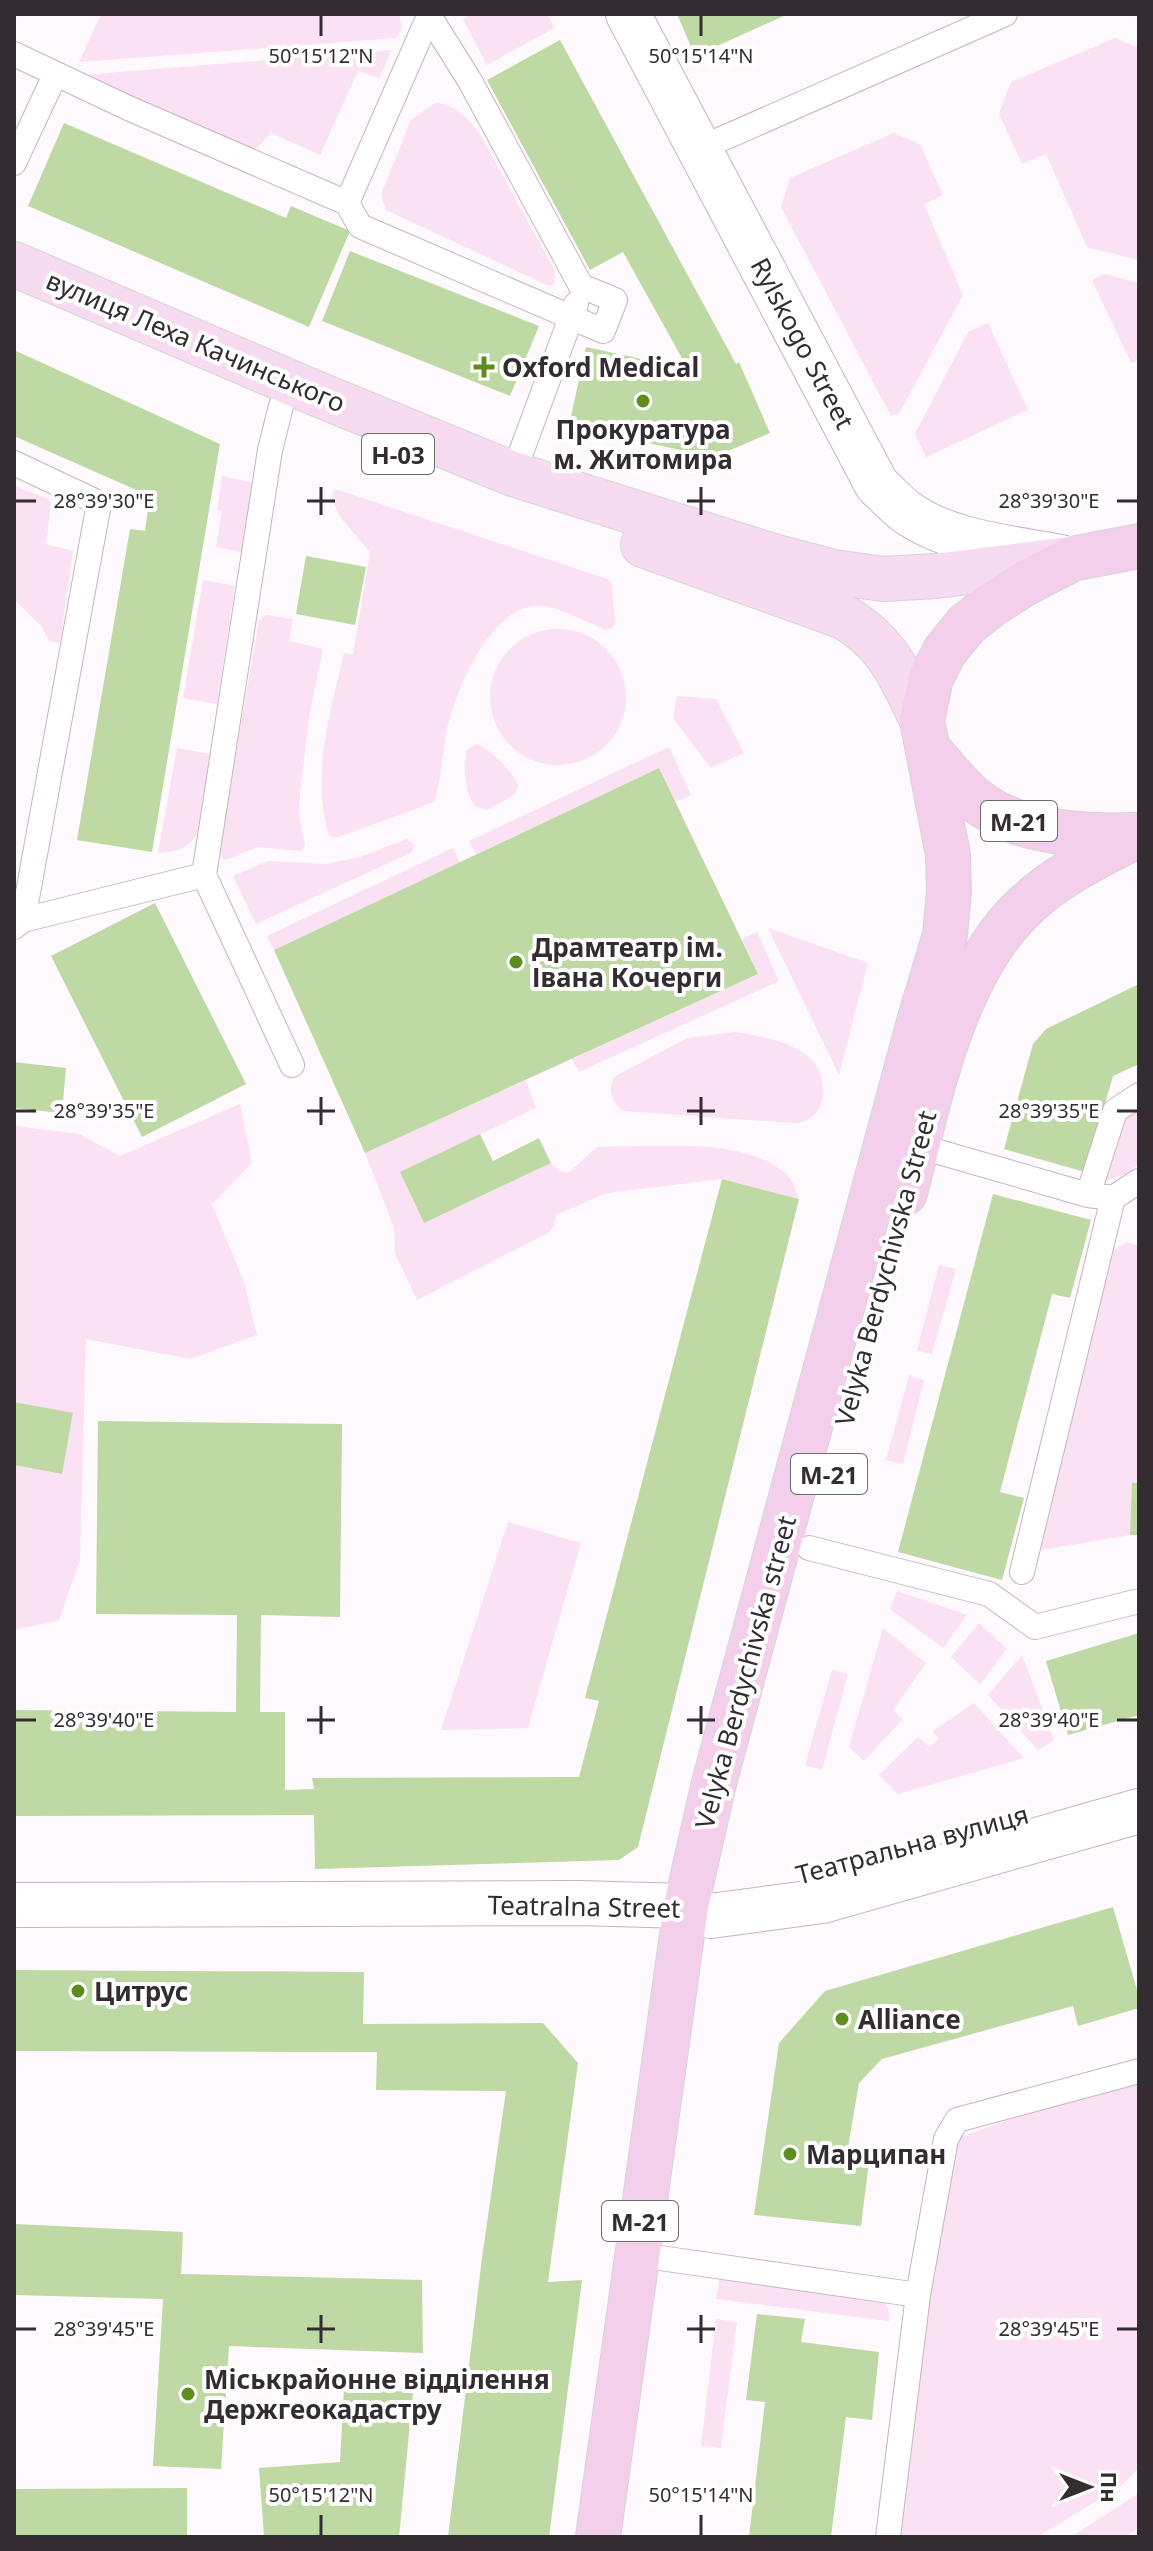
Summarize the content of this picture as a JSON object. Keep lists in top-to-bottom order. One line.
{"streets":{"highway":["М-21","Velyka Berdychivska Street","Velyka Berdychivska street"],"main road":["вулиця Леха Качинського","Н-03"],"street":["Rylskogo Street","Театральна вулиця","Teatralna Street"]},"crossings":[["вулиця Леха Качинського","Rylskogo Street"],["вулиця Леха Качинського","М-21"],["вулиця Леха Качинського","Velyka Berdychivska street"],["Rylskogo Street","М-21"],["М-21","Velyka Berdychivska Street"],["М-21","Velyka Berdychivska street"],["М-21","Театральна вулиця"],["М-21","Teatralna Street"],["Velyka Berdychivska Street","Velyka Berdychivska street"],["Velyka Berdychivska Street","Театральна вулиця"],["Velyka Berdychivska Street","Teatralna Street"],["Velyka Berdychivska street","Театральна вулиця"],["Velyka Berdychivska street","Teatralna Street"],["Театральна вулиця","Teatralna Street"]],"places":{"health":["Oxford Medical"],"other":["Прокуратура м. Житомира","Драмтеатр ім. Івана Кочерги","Цитрус","Alliance","Марципан","Міськрайонне відділення Держгеокадастру"]},"north":"right","coordinates":["50°15'12\"N","50°15'14\"N","28°39'30\"E","28°39'35\"E","28°39'40\"E","28°39'45\"E"]}
